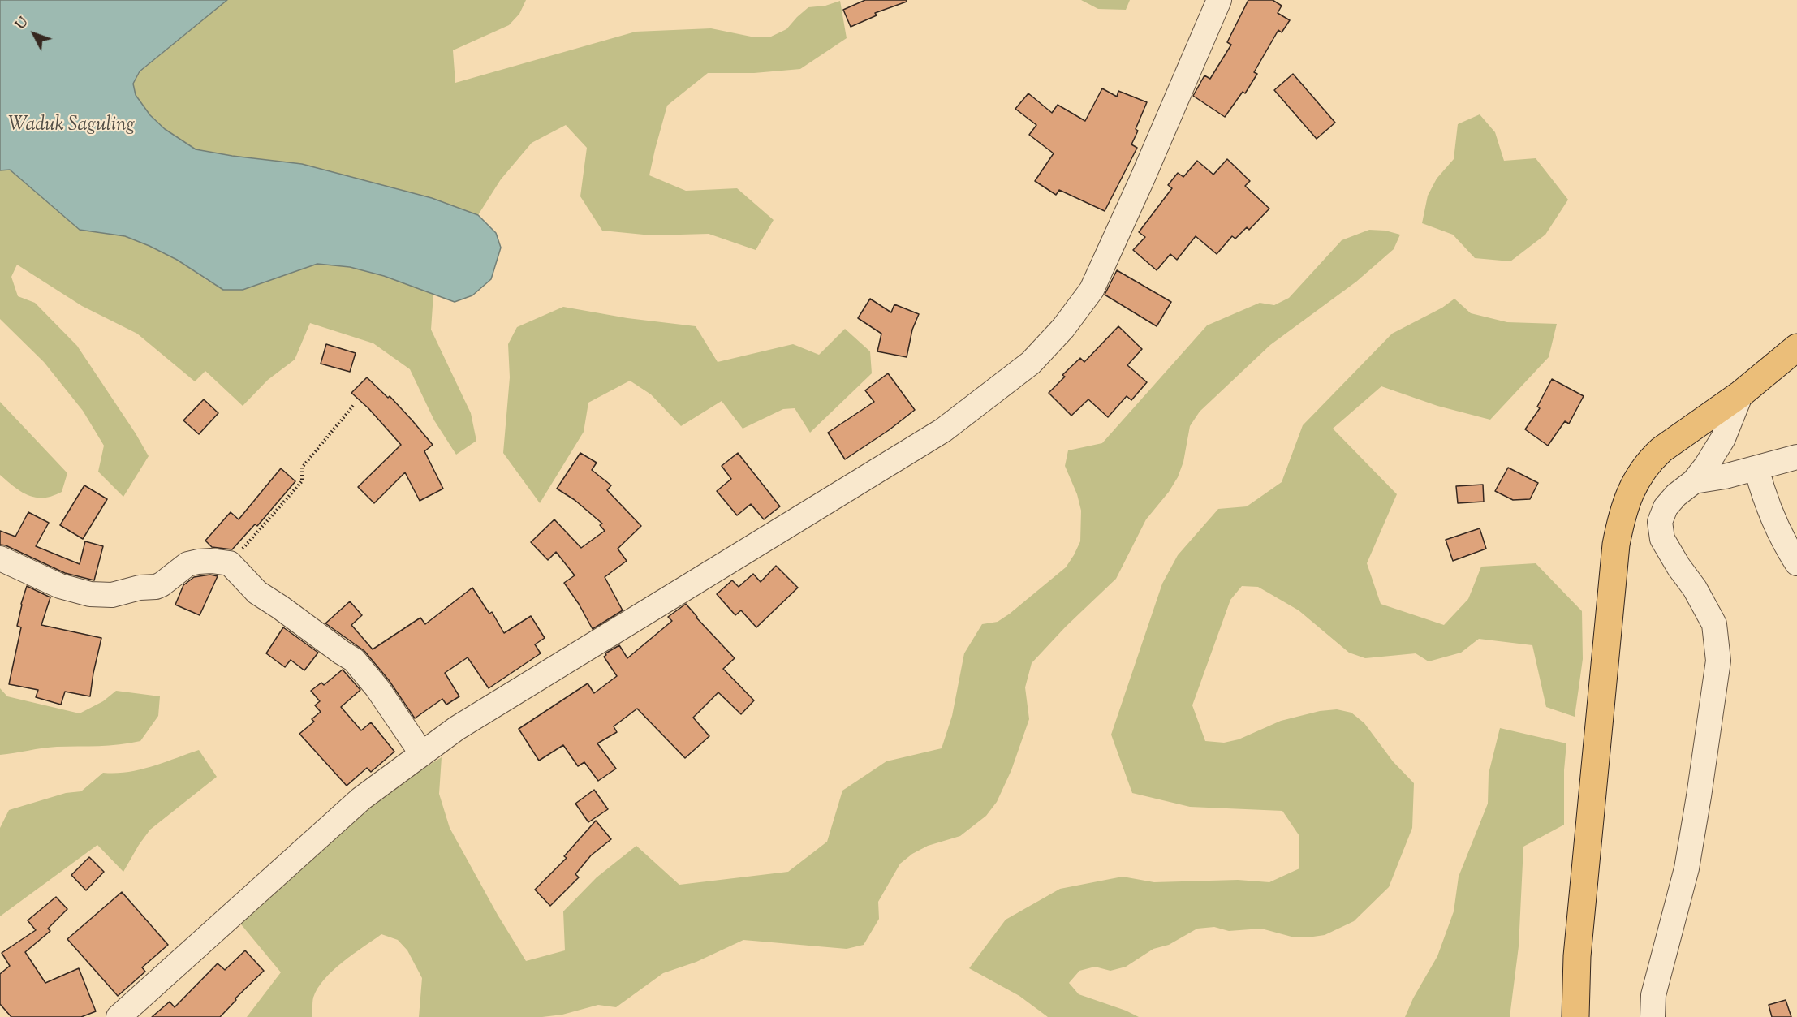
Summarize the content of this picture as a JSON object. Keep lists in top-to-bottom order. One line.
{"water":["Waduk Saguling"],"north":"top left"}
